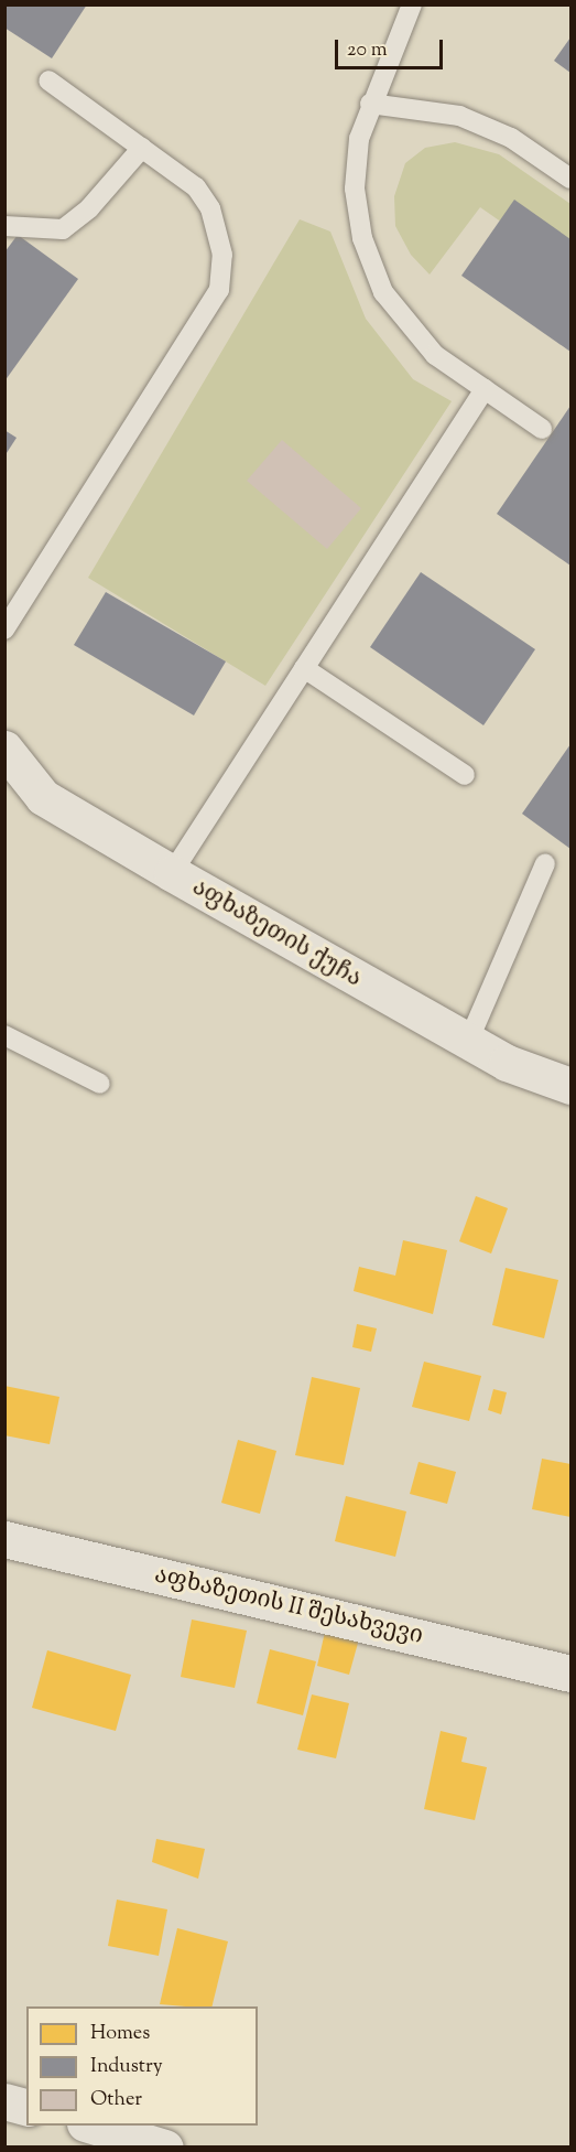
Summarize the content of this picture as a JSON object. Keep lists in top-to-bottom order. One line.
{"streets":{"street":["აფხაზეთის ქუჩა","აფხაზეთის II შესახვევი"]},"legend":["Homes","Industry","Other"],"scale_bar":"20 m"}
